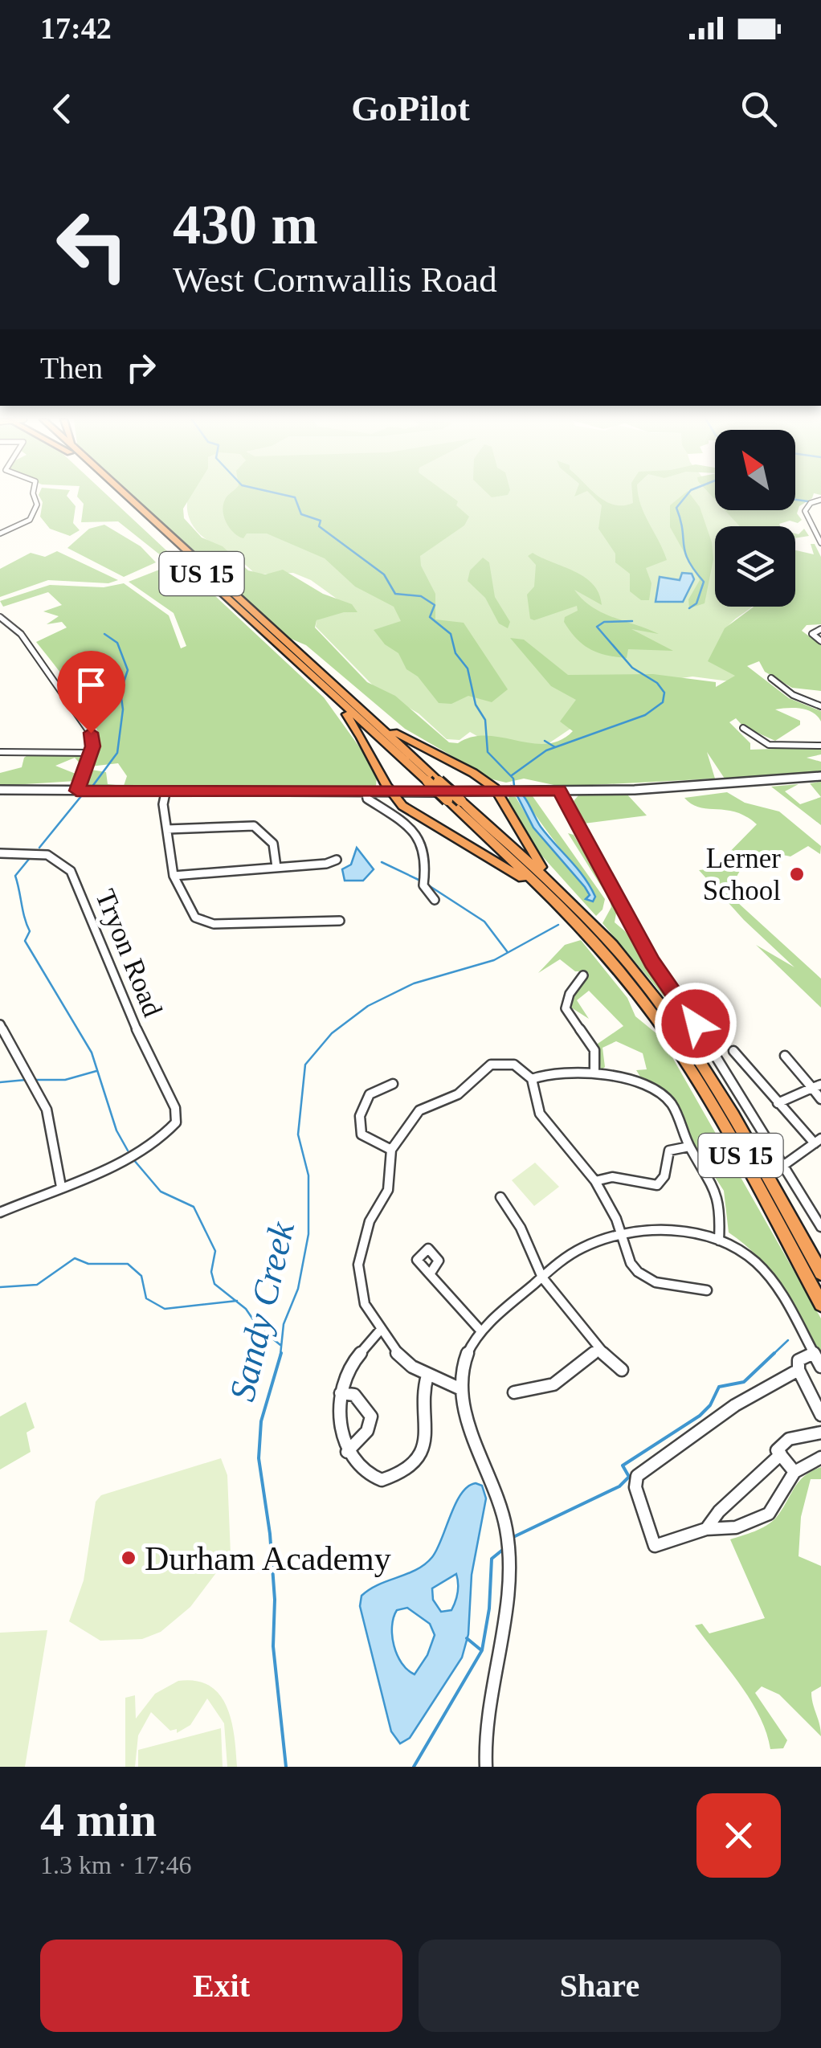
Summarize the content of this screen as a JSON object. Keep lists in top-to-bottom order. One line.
{"streets":{"highway":["US 15"],"street":["Tryon Road"]},"water":["Sandy Creek"],"places":["Lerner School","Durham Academy"],"north":"top left","page":{"status":"17:42","header":"GoPilot","turn":["430 m","West Cornwallis Road"],"then":"Then","heading":["4 min","1.3 km · 17:46"],"buttons":["Exit","Share"]}}
